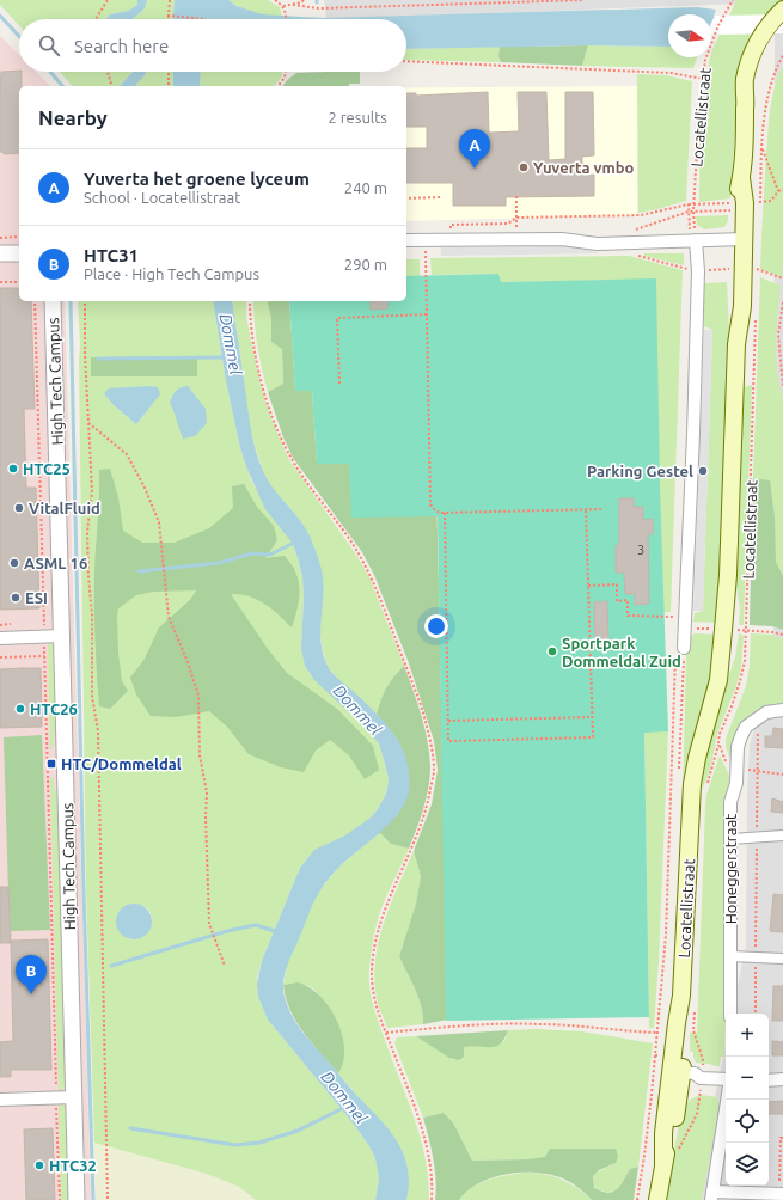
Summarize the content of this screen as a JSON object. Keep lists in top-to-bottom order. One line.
{"streets":{"main road":["Locatellistraat"],"street":["High Tech Campus","Honeggerstraat"]},"crossings":[["Locatellistraat","Honeggerstraat"]],"water":["Dommel"],"places":{"other":["Yuverta vmbo","HTC25","Parking Gestel","VitalFluid","ASML 16","ESI","Sportpark Dommeldal Zuid","HTC26","HTC32"],"transit":["HTC/Dommeldal"]},"house_numbers":["3"],"north":"right","page":{"search":"Search here","heading":["Nearby","2 results"],"pins":["A","B"],"list":[{"mark":"A","name":"Yuverta het groene lyceum","note":"School · Locatellistraat","value":"240 m"},{"mark":"B","name":"HTC31","note":"Place · High Tech Campus","value":"290 m"}],"map_buttons":["+","−"]}}
